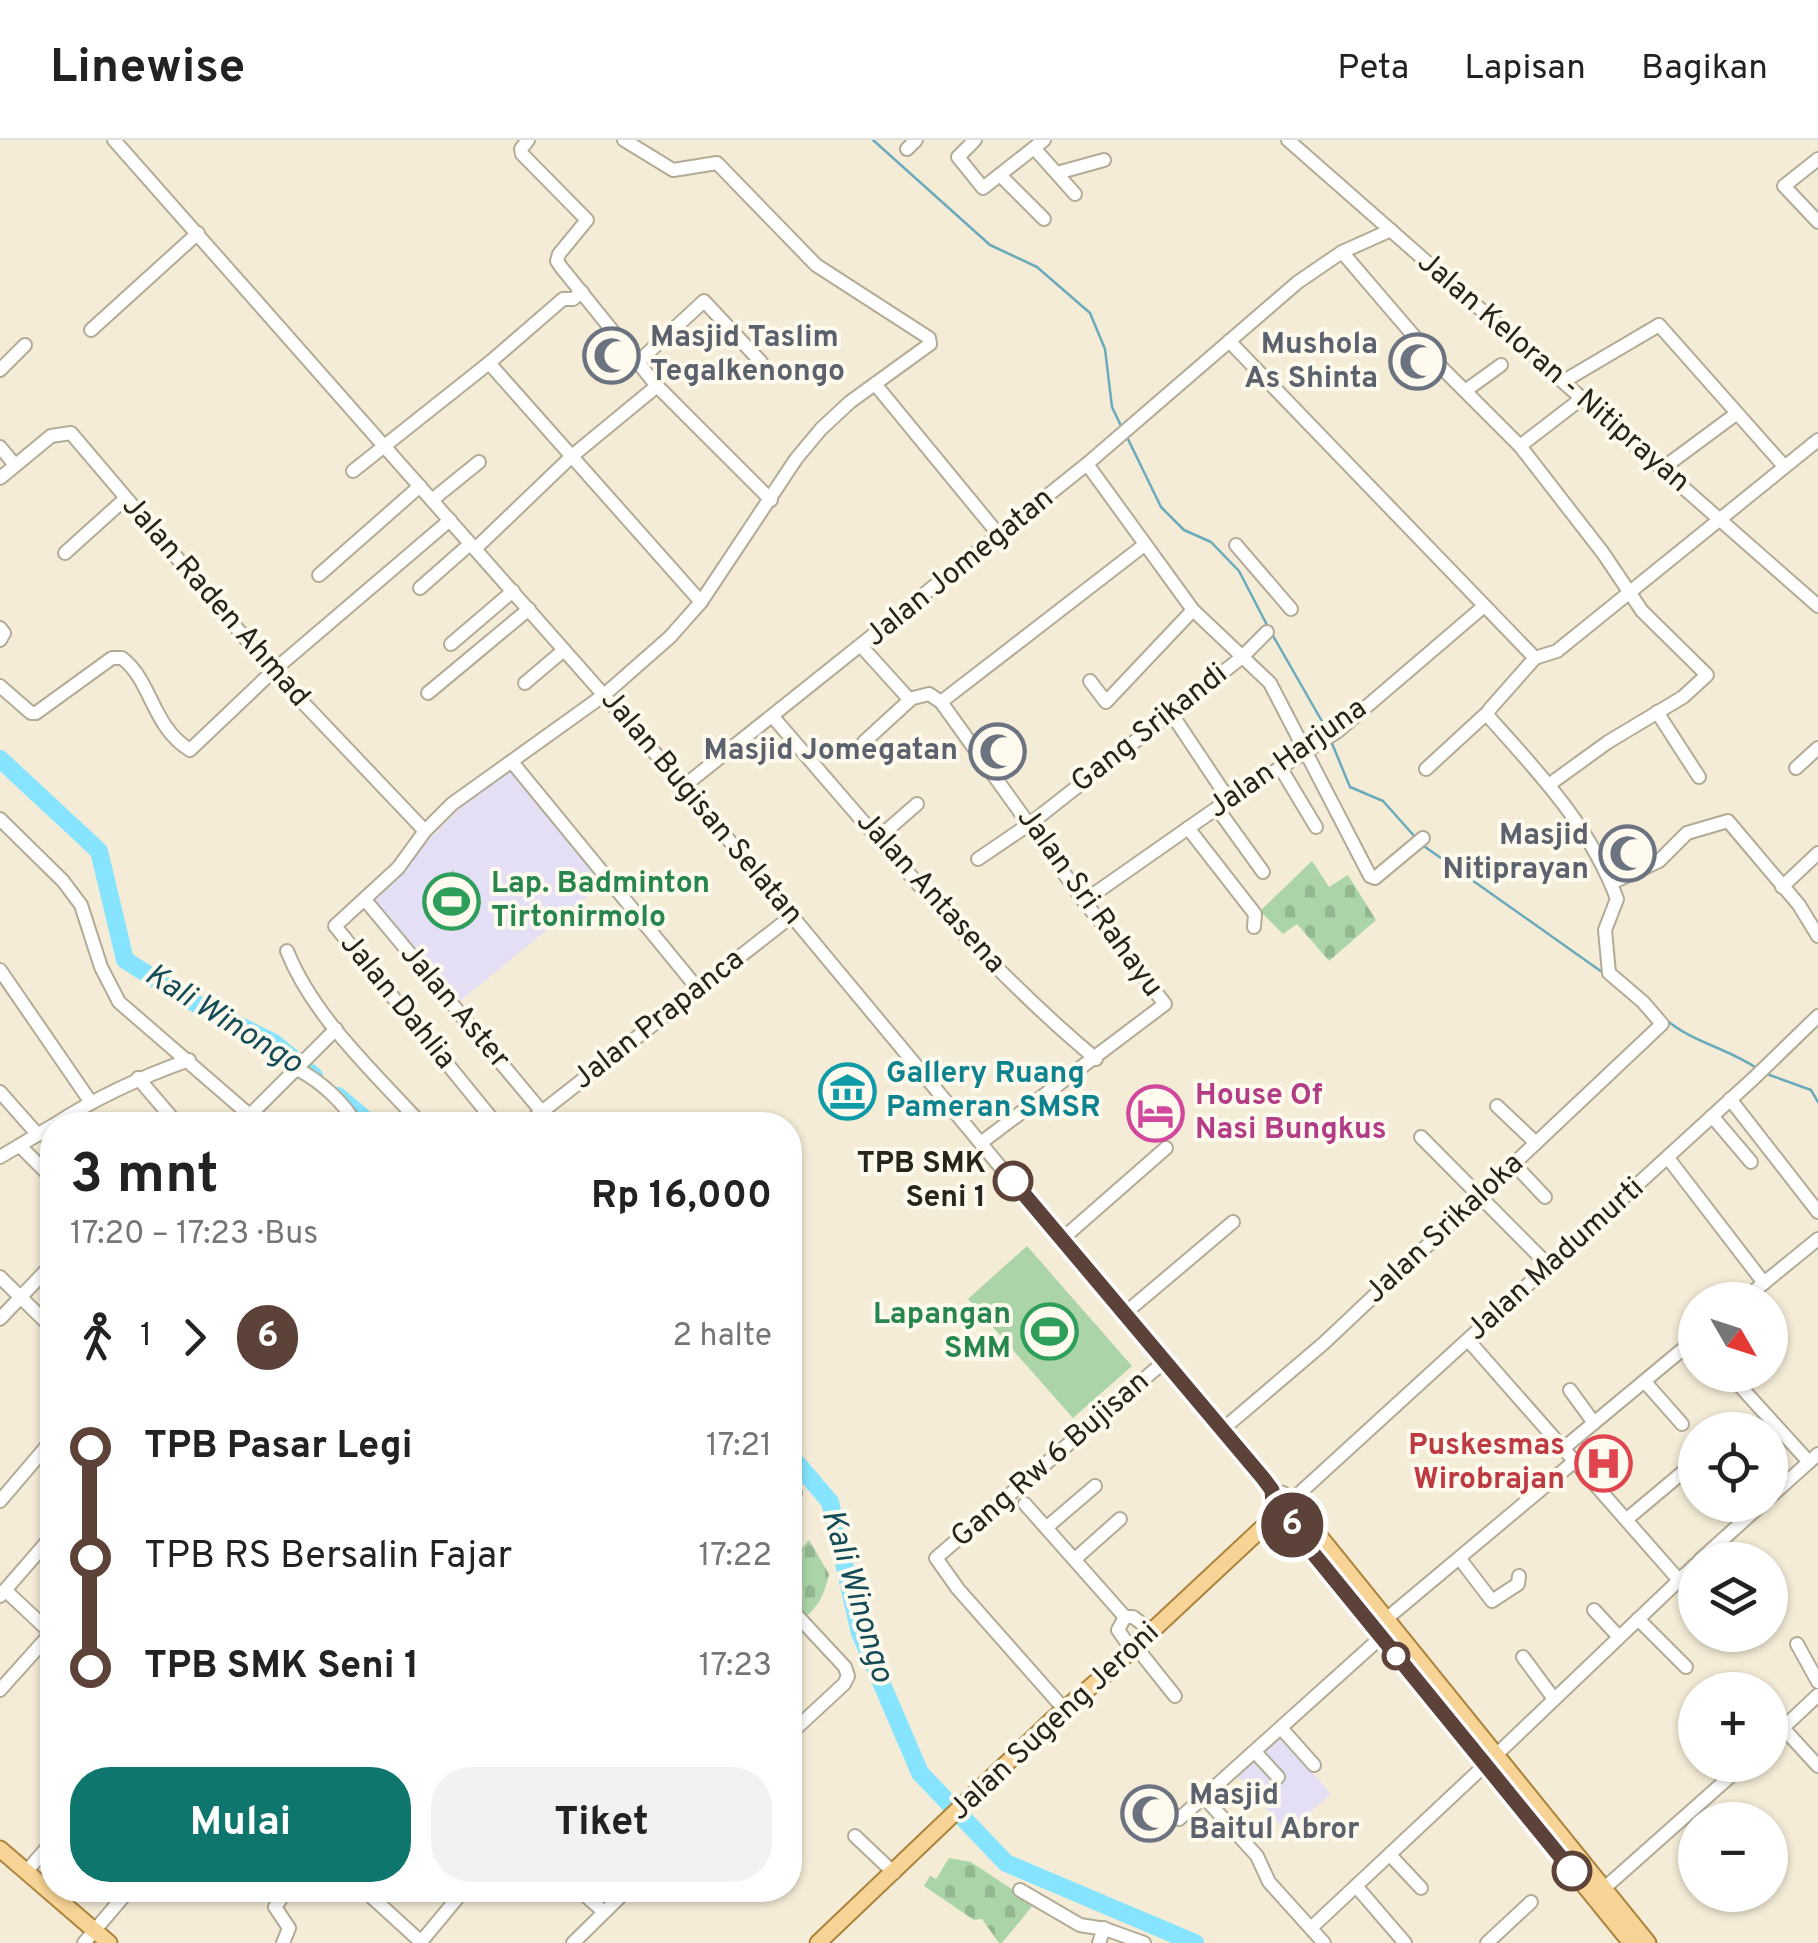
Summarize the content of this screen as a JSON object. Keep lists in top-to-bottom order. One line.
{"streets":{"main road":["Jalan Sugeng Jeroni"],"street":["Jalan Keloran - Nitiprayan","Jalan Jomegatan","Jalan Raden Ahmad","Gang Srikandi","Jalan Harjuna","Jalan Bugisan Selatan","Jalan Antasena","Jalan Sri Rahayu","Jalan Dahlia","Jalan Aster","Jalan Prapanca","Jalan Srikaloka","Jalan Madumurti","Gang Rw 6 Bujisan"]},"crossings":[["Jalan Keloran - Nitiprayan","Jalan Jomegatan"],["Jalan Jomegatan","Jalan Bugisan Selatan"],["Jalan Jomegatan","Jalan Antasena"],["Gang Srikandi","Jalan Sri Rahayu"],["Jalan Harjuna","Jalan Sri Rahayu"],["Jalan Bugisan Selatan","Jalan Sri Rahayu"],["Jalan Bugisan Selatan","Jalan Prapanca"],["Jalan Bugisan Selatan","Jalan Srikaloka"],["Jalan Bugisan Selatan","Jalan Madumurti"],["Jalan Bugisan Selatan","Gang Rw 6 Bujisan"],["Jalan Bugisan Selatan","Jalan Sugeng Jeroni"],["Jalan Antasena","Jalan Sri Rahayu"],["Jalan Dahlia","Jalan Aster"],["Jalan Aster","Jalan Prapanca"],["Jalan Madumurti","Jalan Sugeng Jeroni"],["Gang Rw 6 Bujisan","Jalan Sugeng Jeroni"]],"water":["Kali Winongo"],"places":{"mosque":["Masjid Taslim Tegalkenongo","Mushola As Shinta","Masjid Jomegatan","Masjid Nitiprayan","Masjid Baitul Abror"],"sports":["Lap. Badminton Tirtonirmolo","Lapangan SMM"],"museum":["Gallery Ruang Pameran SMSR"],"hotel":["House Of Nasi Bungkus"],"other":["TPB SMK Seni 1"],"hospital":["Puskesmas Wirobrajan"]},"lines":["bus line 6"],"north":"bottom right","page":{"header":"Linewise","nav":["Peta","Lapisan","Bagikan"],"on_map":"6","heading":["3 mnt","17:20 – 17:23 · Bus","Rp 16,000"],"map_buttons":["+","−"],"legs":["1","6","2 halte"],"list":[{"name":"TPB Pasar Legi","value":"17:21"},{"name":"TPB RS Bersalin Fajar","value":"17:22"},{"name":"TPB SMK Seni 1","value":"17:23"}],"buttons":["Mulai","Tiket"]}}
